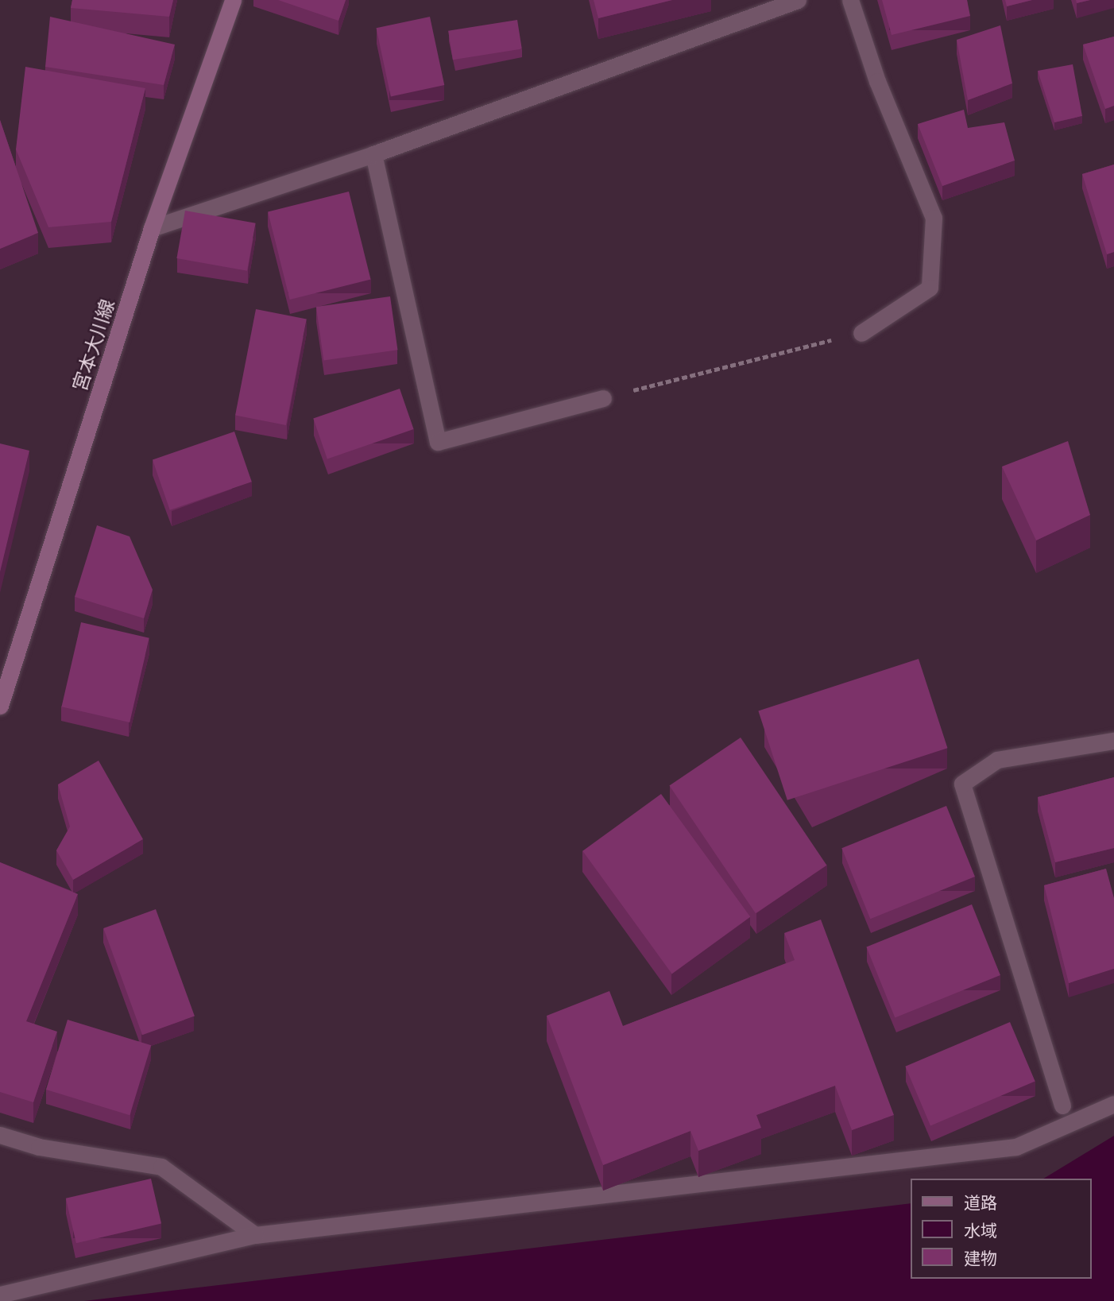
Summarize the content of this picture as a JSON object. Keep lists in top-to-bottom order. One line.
{"streets":{"main road":["宮本大川線"]},"legend":["道路","水域","建物"]}
